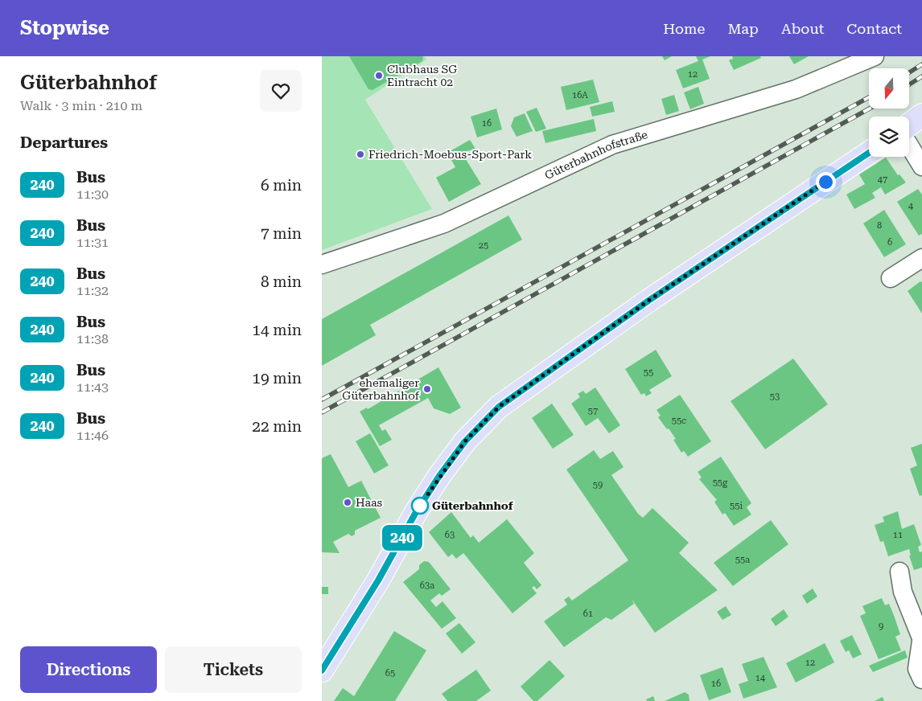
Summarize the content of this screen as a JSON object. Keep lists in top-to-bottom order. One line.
{"streets":{"street":["Güterbahnhofstraße"]},"places":["Clubhaus SG Eintracht 02","Friedrich-Moebus-Sport-Park","ehemaliger Güterbahnhof","Haas","Güterbahnhof"],"lines":["bus line 240"],"house_numbers":["12","16A","16","47","4","8","6","25","55","53","57","55c","55g","59","55i","63","11","55a","63a","61","9","12","65","14","16"],"north":"bottom","page":{"header":"Stopwise","nav":["Home","Map","About","Contact"],"heading":[["Güterbahnhof","Walk · 3 min · 210 m"],"Departures"],"on_map":"240","list":[{"mark":"240","name":"Bus","note":"11:30","value":"6 min"},{"mark":"240","name":"Bus","note":"11:31","value":"7 min"},{"mark":"240","name":"Bus","note":"11:32","value":"8 min"},{"mark":"240","name":"Bus","note":"11:38","value":"14 min"},{"mark":"240","name":"Bus","note":"11:43","value":"19 min"},{"mark":"240","name":"Bus","note":"11:46","value":"22 min"}],"buttons":["Directions","Tickets"]}}
